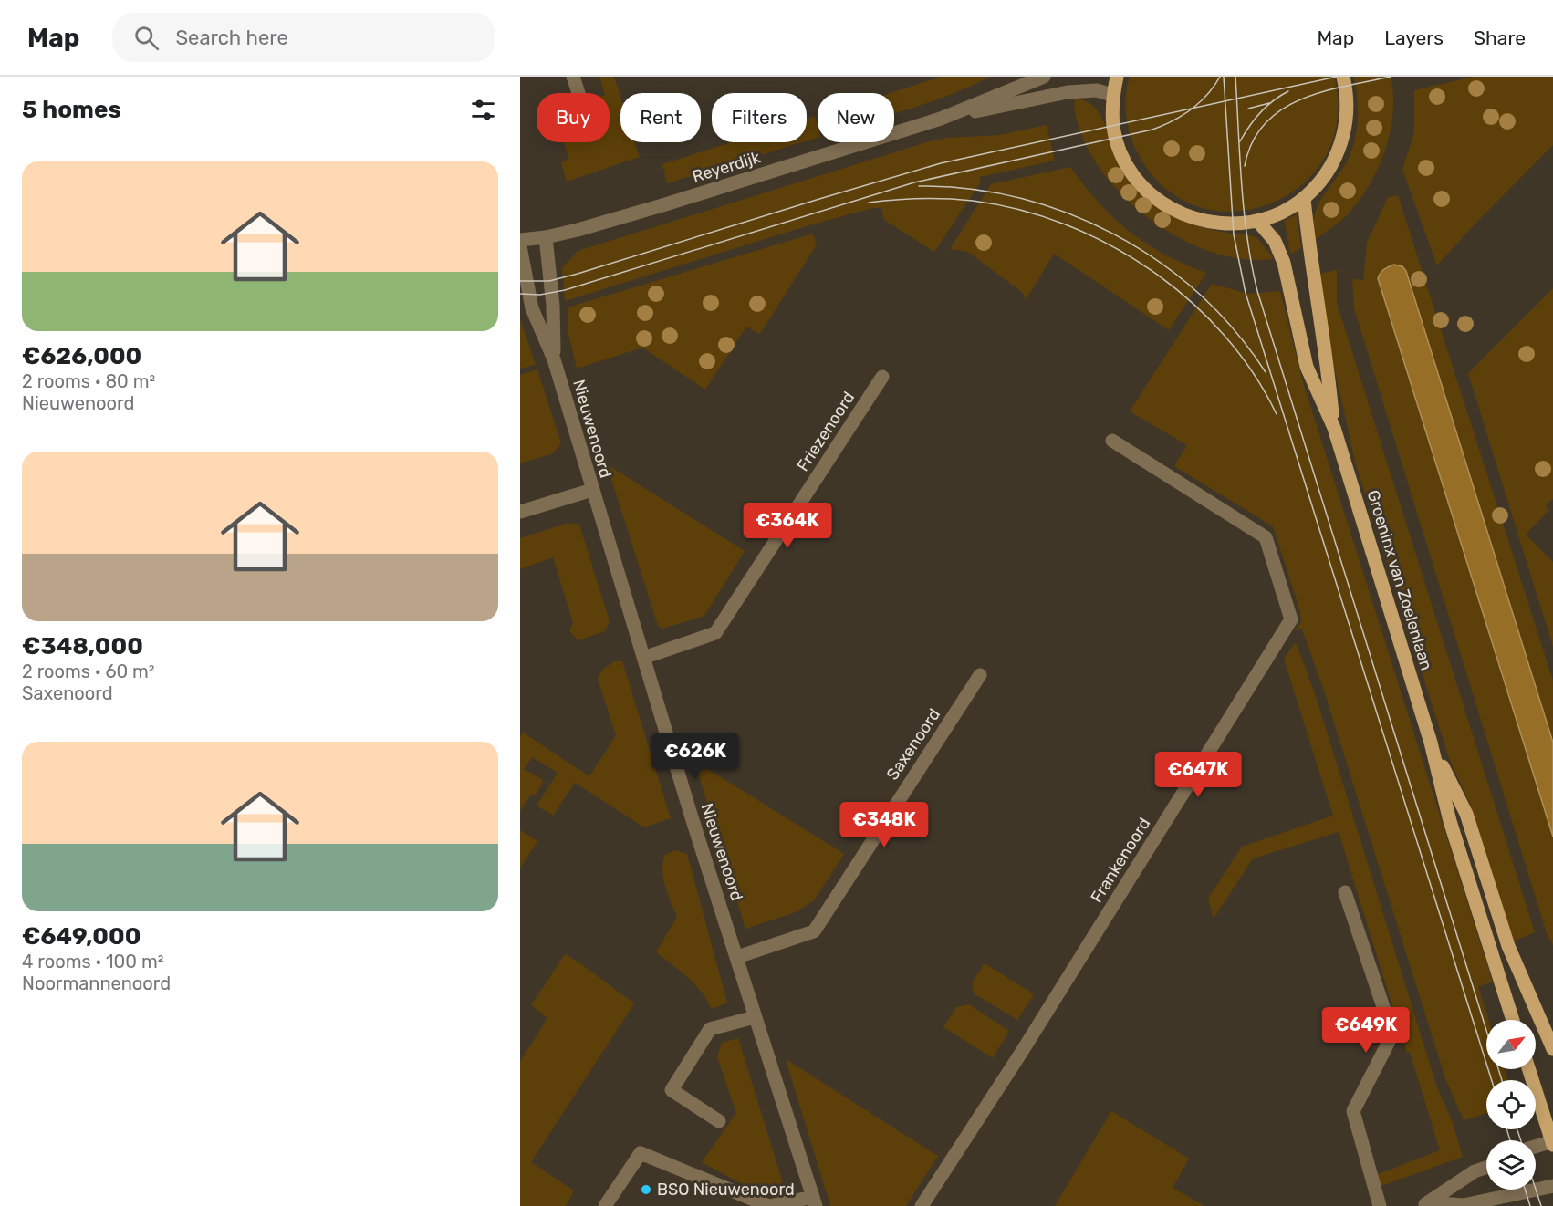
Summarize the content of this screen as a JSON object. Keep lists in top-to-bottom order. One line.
{"streets":{"main road":["Groeninx van Zoelenlaan"],"street":["Reyerdijk","Nieuwenoord","Friezenoord","Saxenoord","Frankenoord"]},"crossings":[["Reyerdijk","Nieuwenoord"],["Nieuwenoord","Friezenoord"],["Nieuwenoord","Saxenoord"]],"places":["BSO Nieuwenoord"],"north":"top right","page":{"header":"Map","search":"Search here","nav":["Map","Layers","Share"],"heading":"5 homes","chip":["Buy","Rent","Filters","New"],"list":[{"name":"€626,000","note":"2 rooms · 80 m² · Nieuwenoord"},{"name":"€348,000","note":"2 rooms · 60 m² · Saxenoord"},{"name":"€649,000","note":"4 rooms · 100 m² · Noormannenoord"}],"price":["€364K","€626K","€647K","€348K","€649K"]}}
